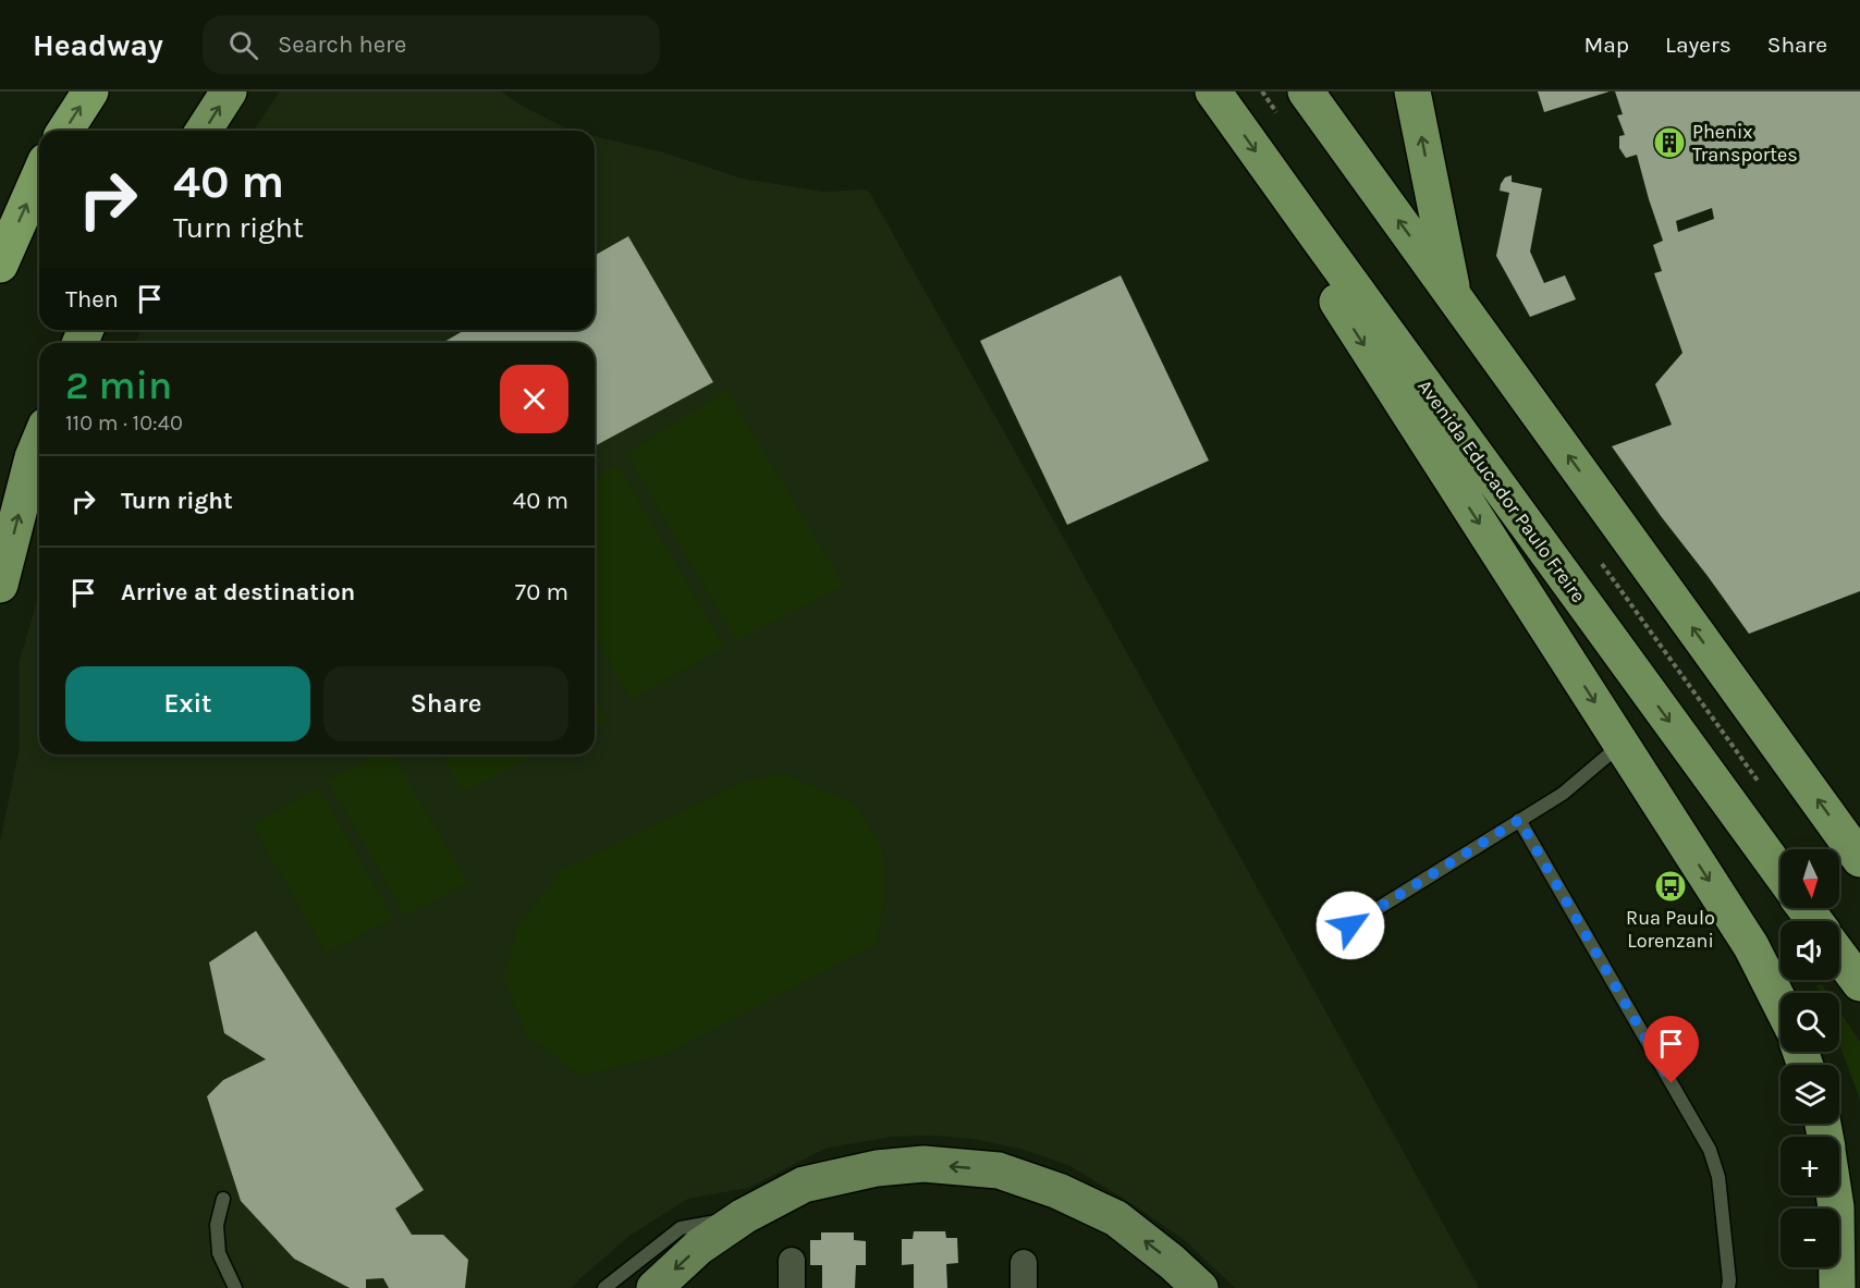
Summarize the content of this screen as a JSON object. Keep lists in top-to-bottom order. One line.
{"streets":{"highway":["Avenida Educador Paulo Freire"]},"places":{"building":["Phenix Transportes"],"bus stop":["Rua Paulo Lorenzani"]},"north":"bottom","page":{"header":"Headway","search":"Search here","nav":["Map","Layers","Share"],"turn":["40 m","Turn right"],"then":"Then","heading":["2 min","110 m · 10:40"],"list":[{"name":"Turn right","value":"40 m"},{"name":"Arrive at destination","value":"70 m"}],"buttons":["Exit","Share"],"map_buttons":["+","−"]}}
